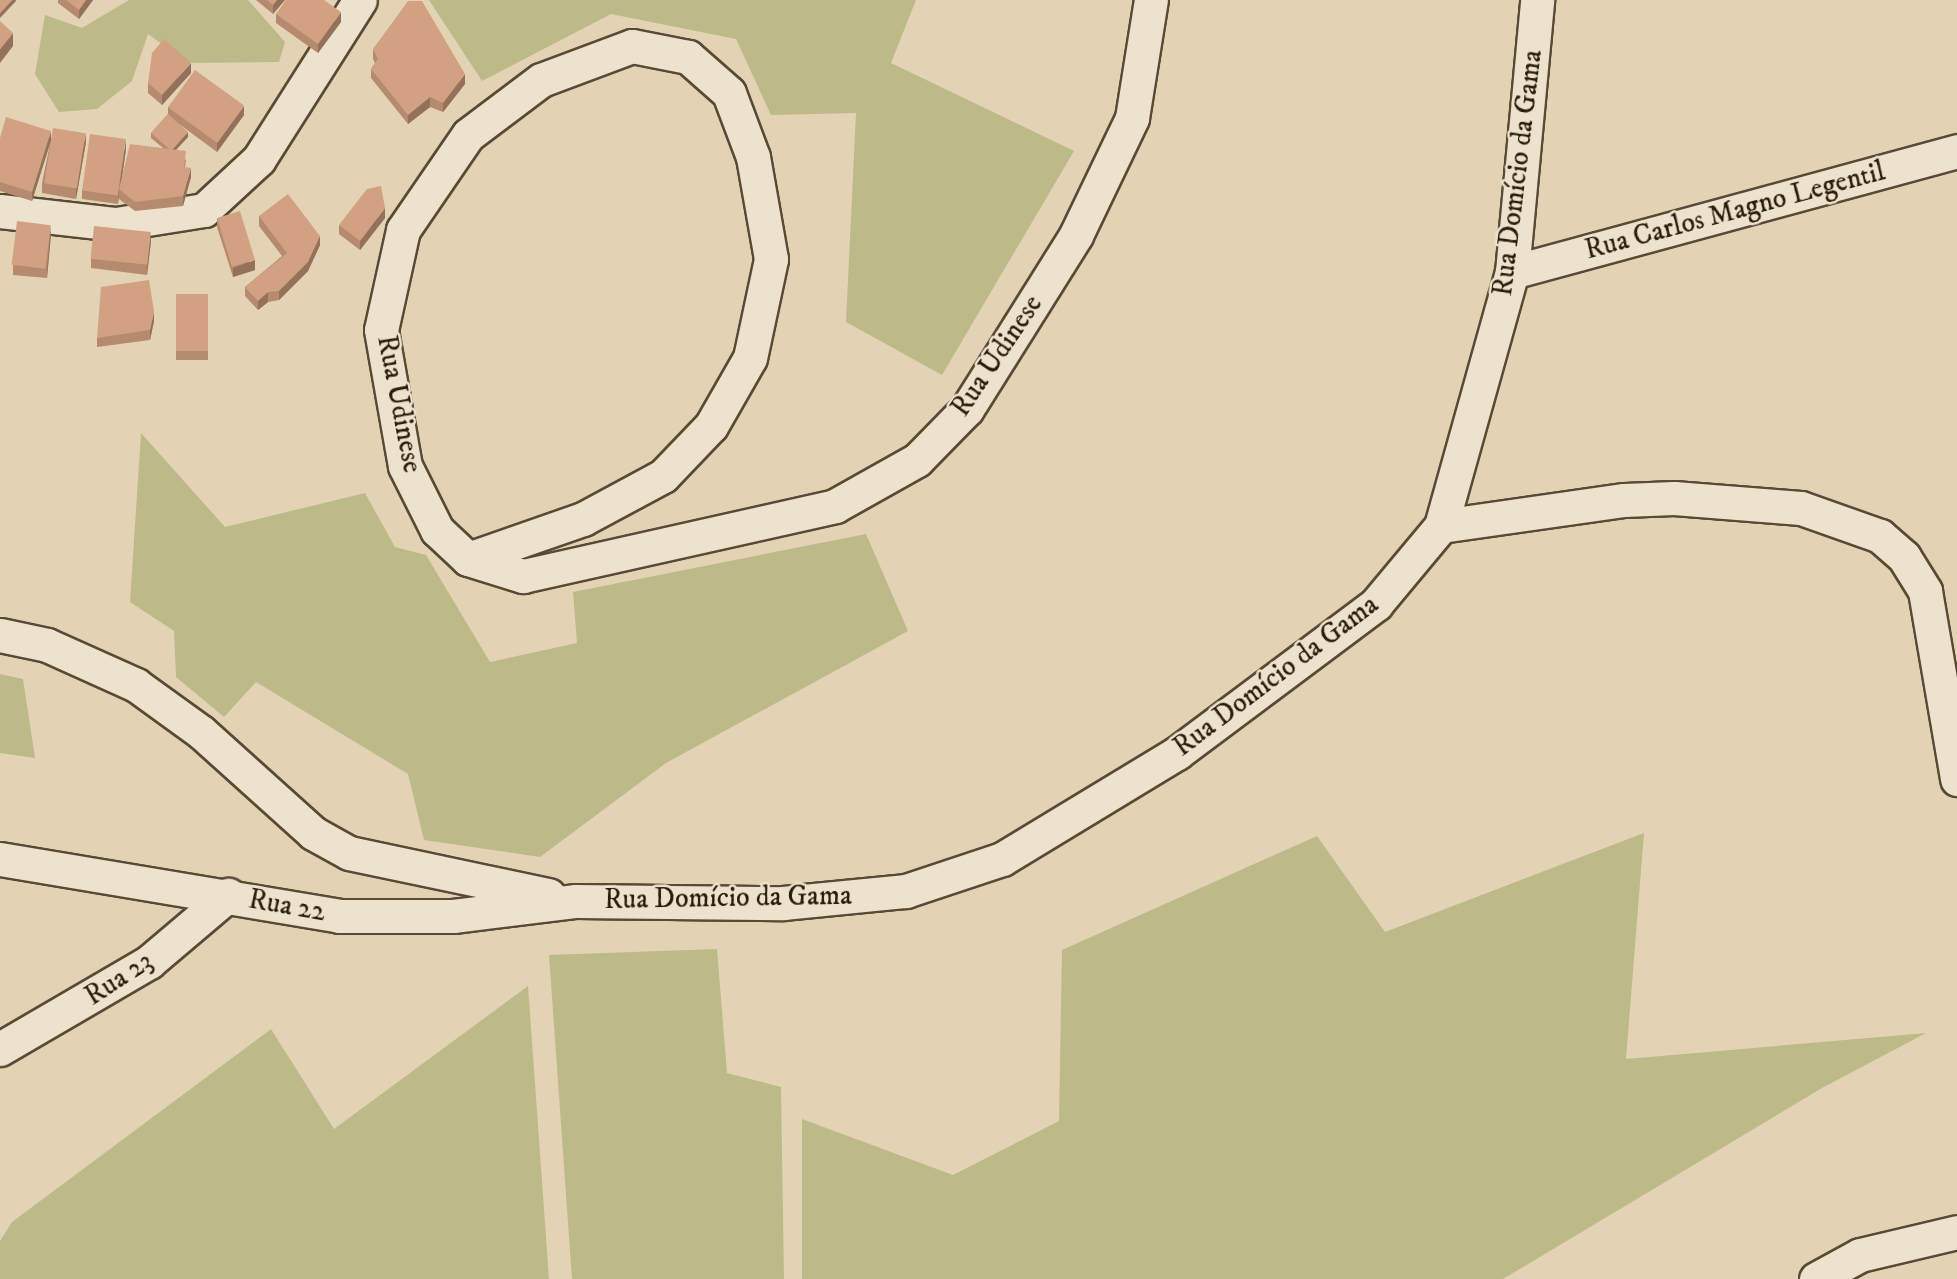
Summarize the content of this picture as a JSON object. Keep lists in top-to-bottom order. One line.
{"streets":{"street":["Rua Domício da Gama","Rua Carlos Magno Legentil","Rua Udinese","Rua 22","Rua 23"]},"crossings":[["Rua Domício da Gama","Rua Carlos Magno Legentil"],["Rua Domício da Gama","Rua 22"],["Rua 22","Rua 23"]]}
